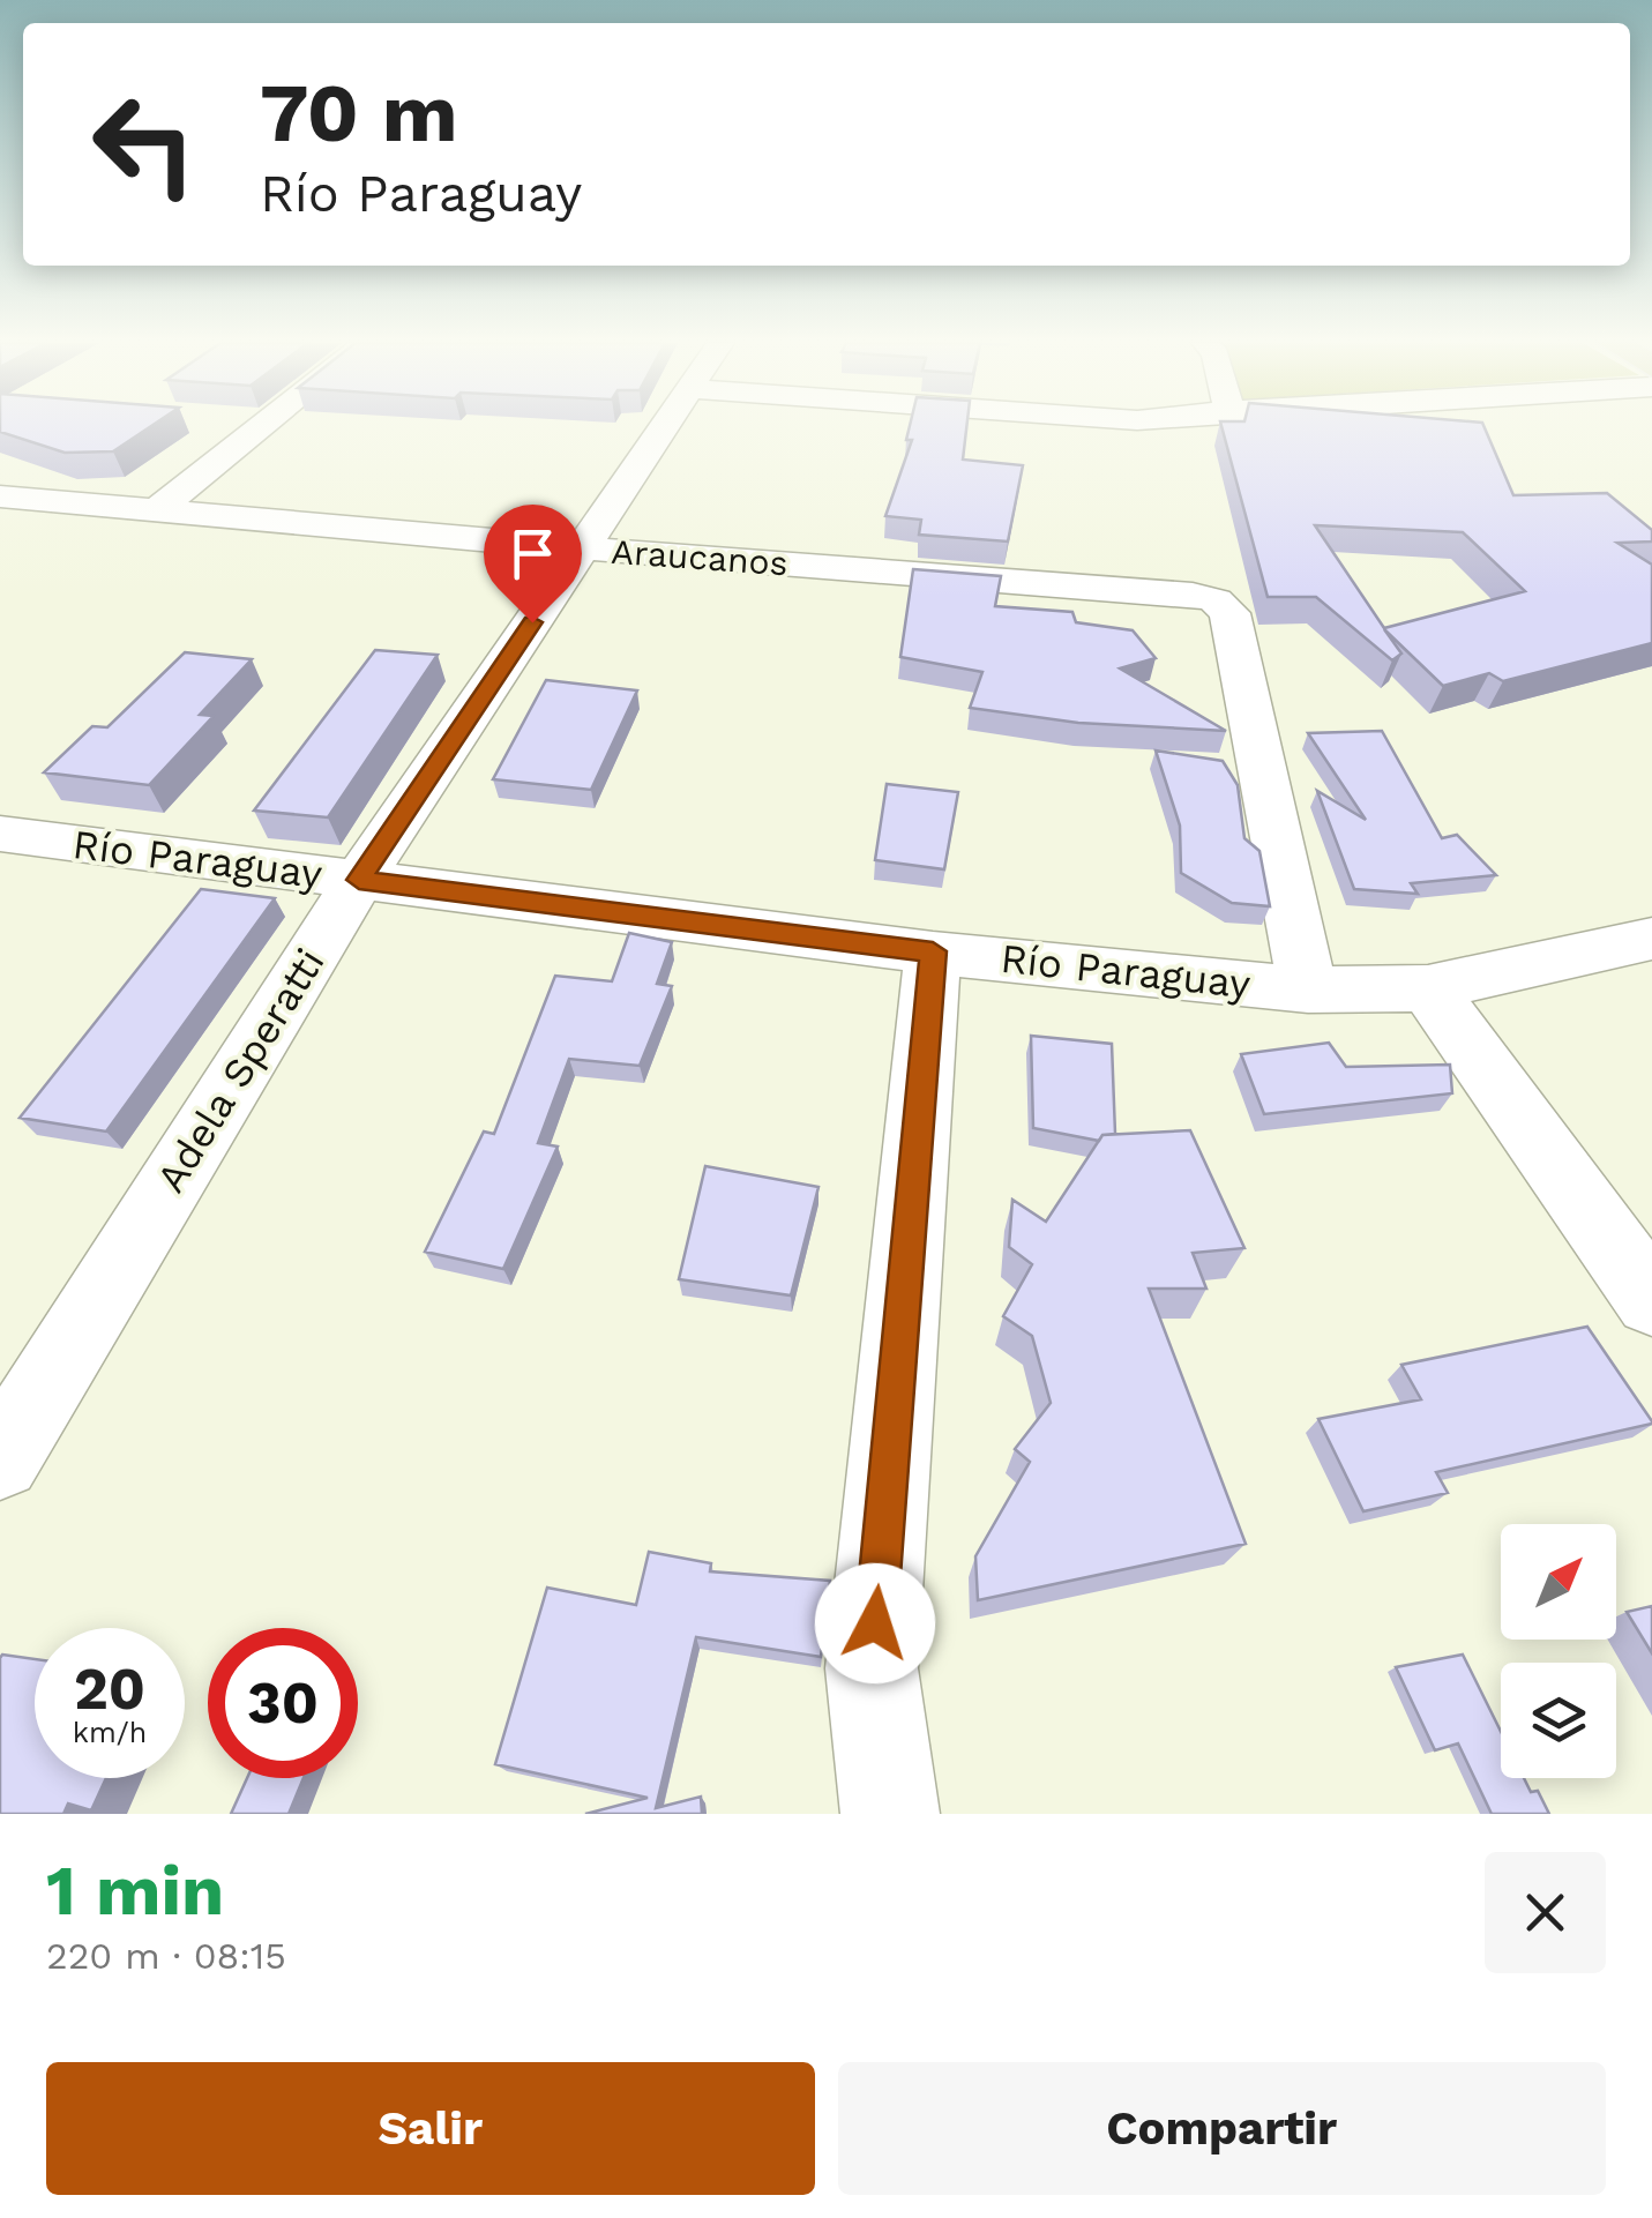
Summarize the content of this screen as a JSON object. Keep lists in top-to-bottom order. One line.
{"streets":{"street":["Araucanos","Río Paraguay","Adela Speratti"]},"crossings":[["Araucanos","Río Paraguay"],["Araucanos","Adela Speratti"],["Río Paraguay","Adela Speratti"]],"north":"top right","page":{"turn":["70 m","Río Paraguay"],"speed":"20 km/h","limit":"30","heading":["1 min","220 m · 08:15"],"buttons":["Salir","Compartir"]}}
